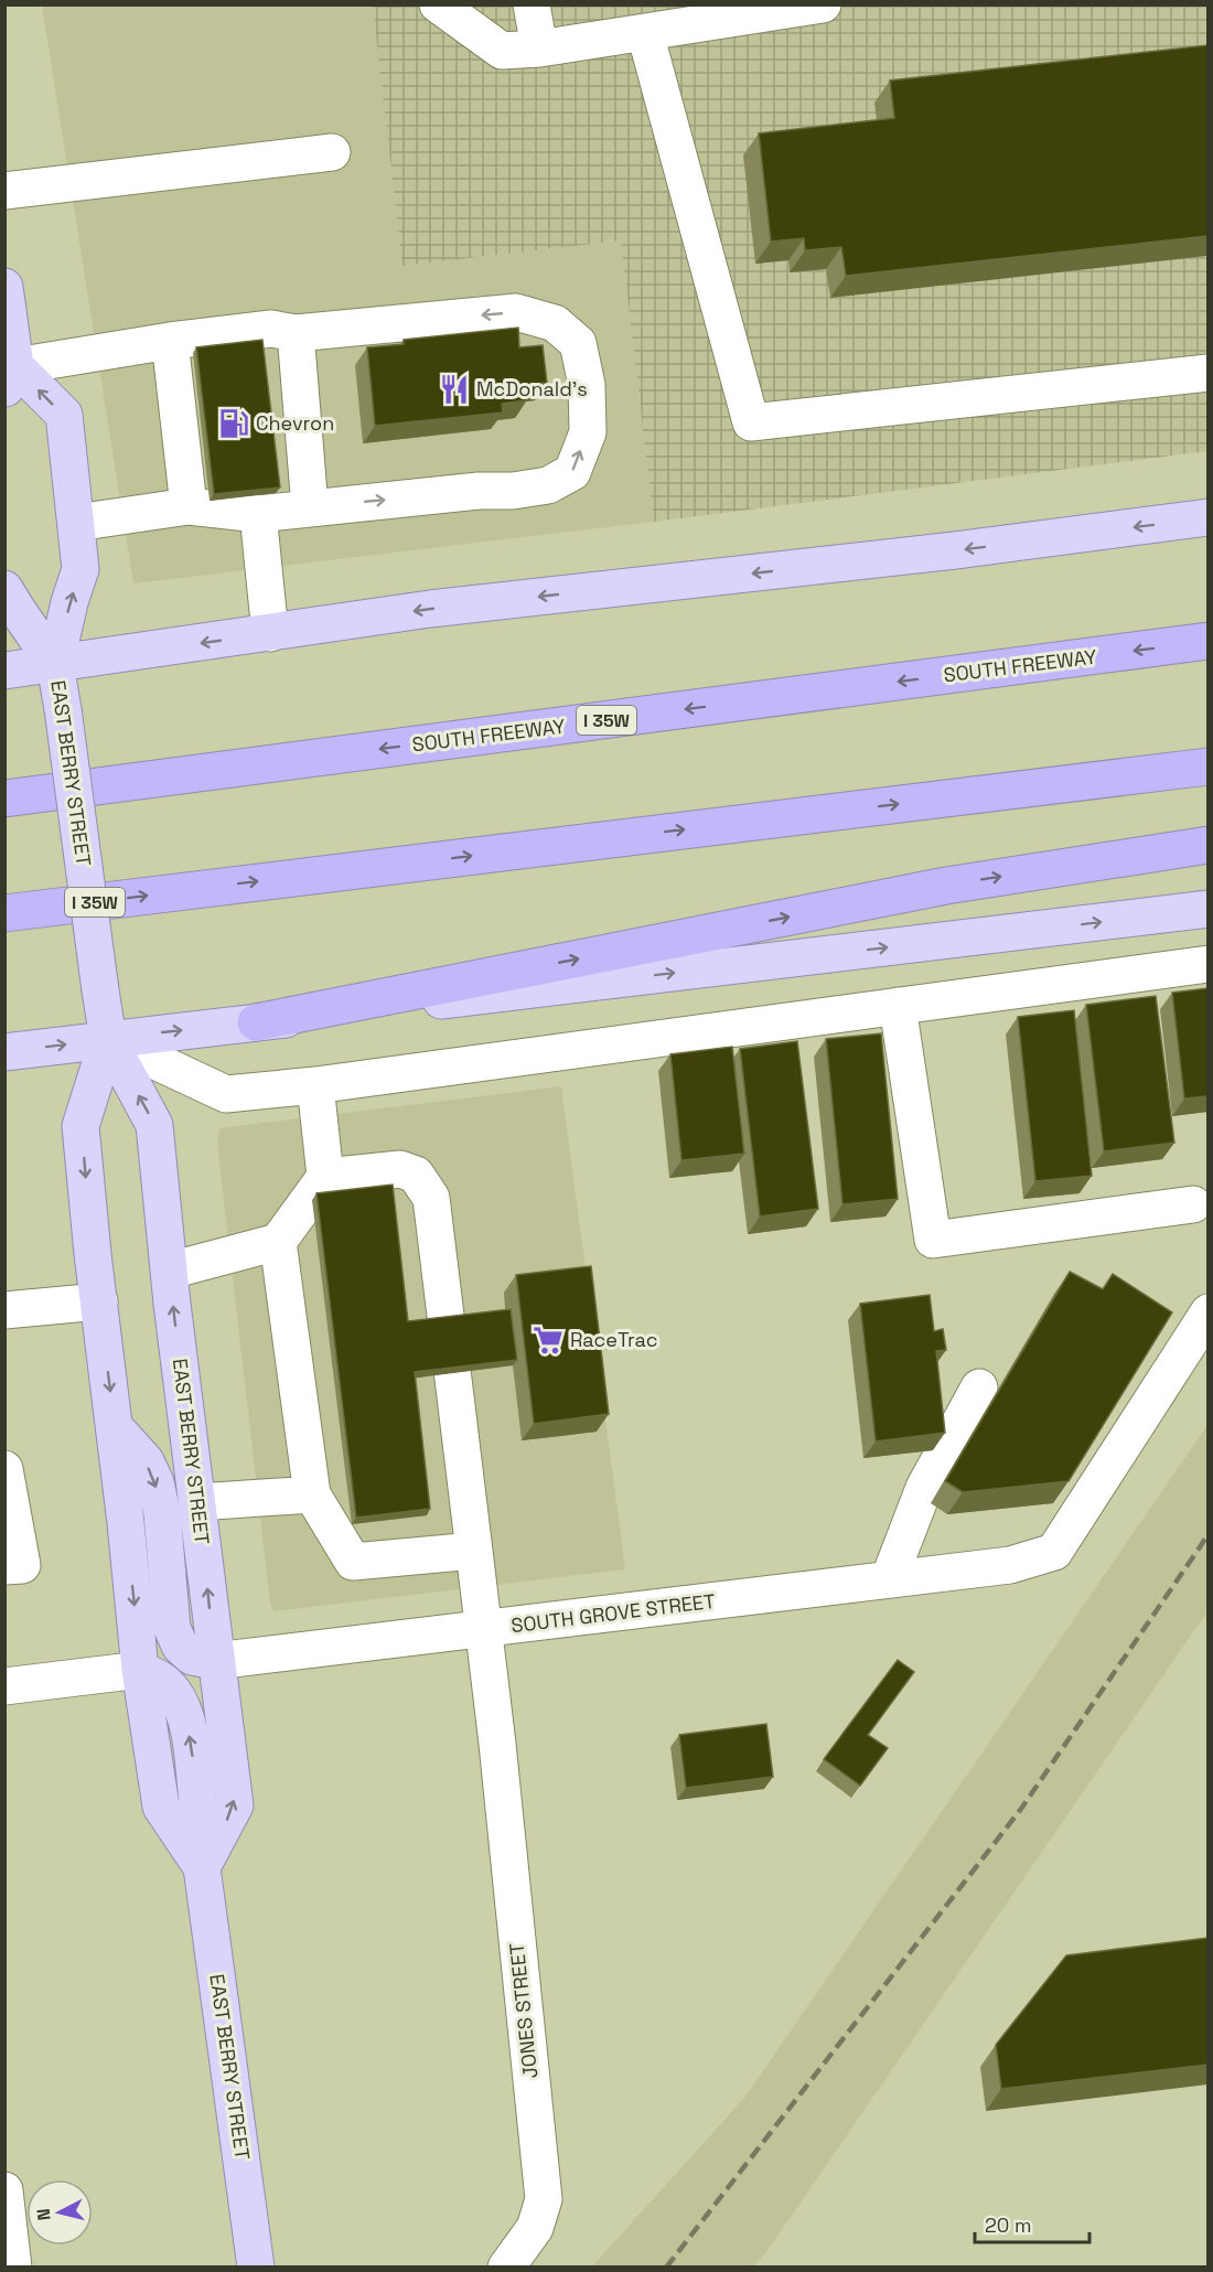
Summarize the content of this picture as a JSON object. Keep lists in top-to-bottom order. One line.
{"streets":{"highway":["SOUTH FREEWAY","I 35W"],"main road":["EAST BERRY STREET"],"street":["SOUTH GROVE STREET","JONES STREET"]},"crossings":[["EAST BERRY STREET","SOUTH GROVE STREET"],["SOUTH GROVE STREET","JONES STREET"]],"places":{"restaurant":["McDonald's"],"fuel station":["Chevron"],"supermarket":["RaceTrac"]},"scale_bar":"20 m","north":"left"}
